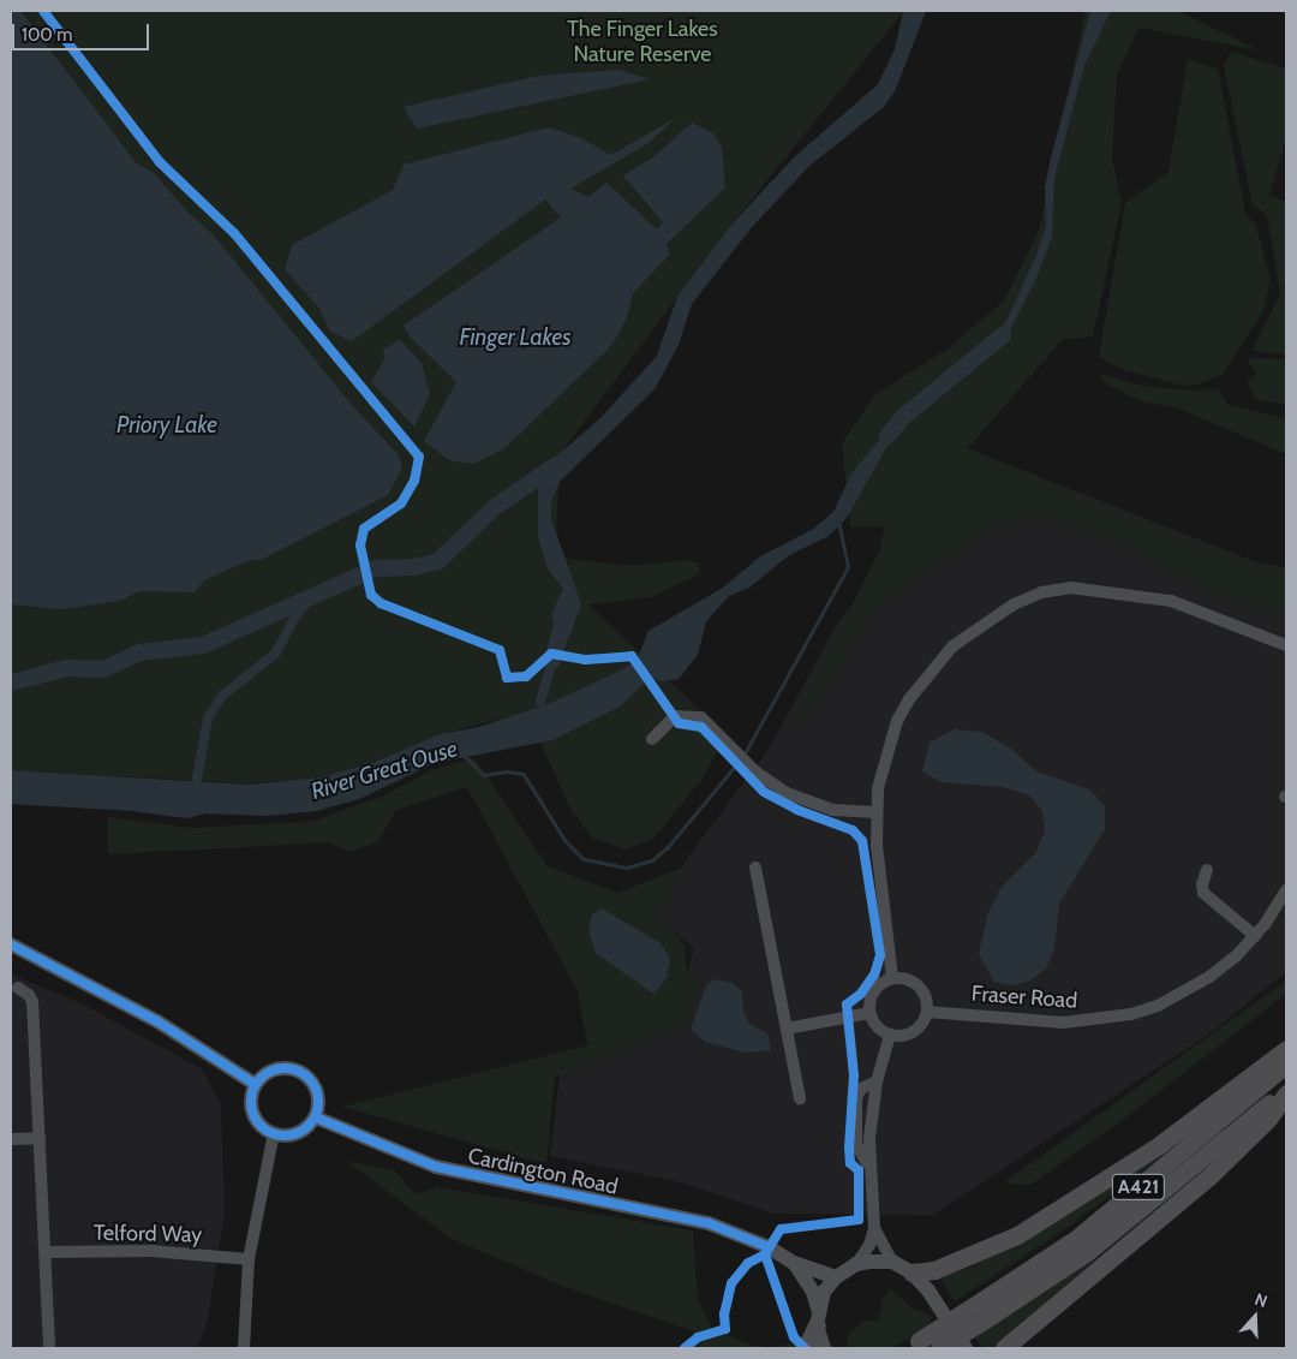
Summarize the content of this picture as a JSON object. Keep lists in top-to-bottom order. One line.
{"streets":{"highway":["A421"],"main road":["Cardington Road"],"street":["Fraser Road","Telford Way"]},"water":["Finger Lakes","Priory Lake","River Great Ouse"],"parks":["The Finger Lakes Nature Reserve"],"scale_bar":"100 m","north":"top"}
